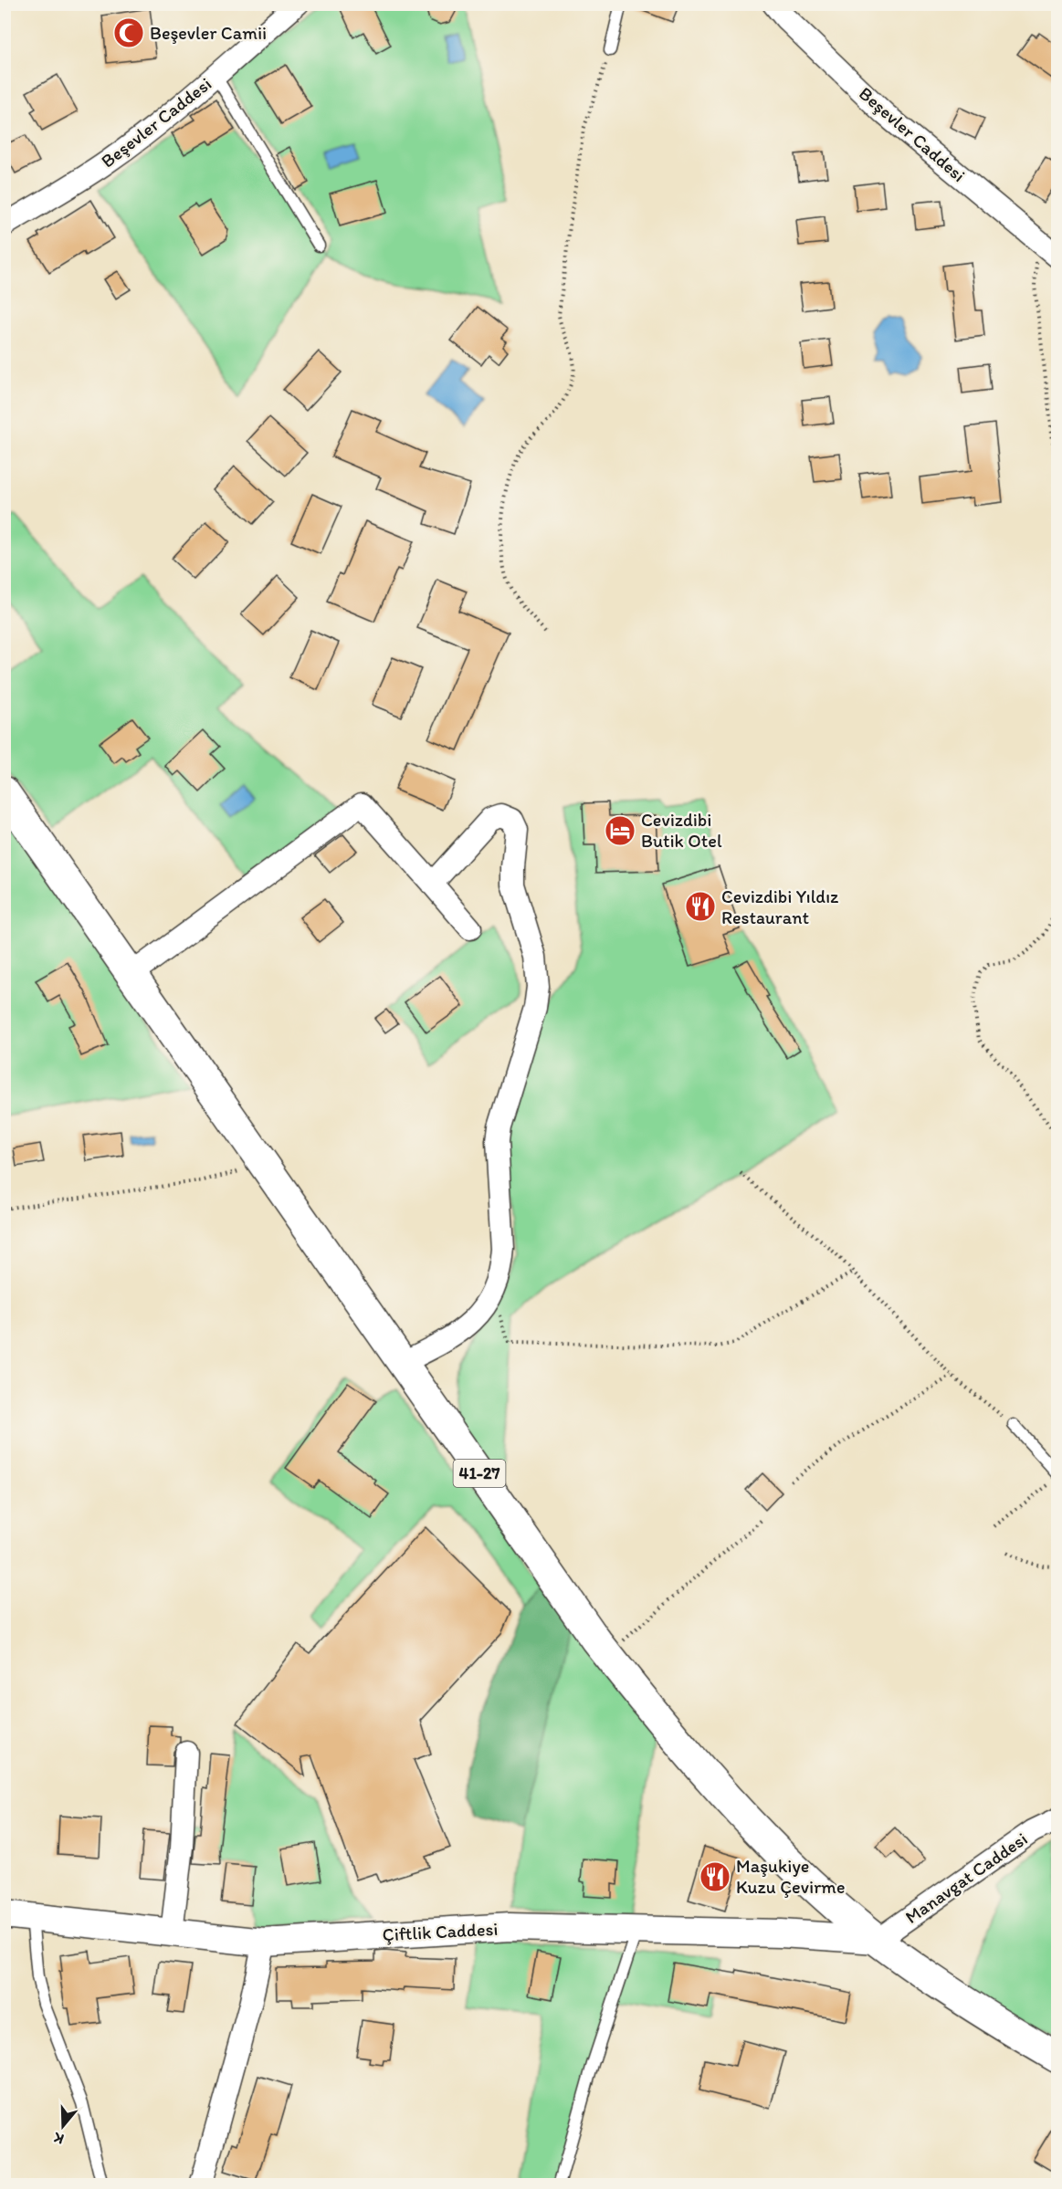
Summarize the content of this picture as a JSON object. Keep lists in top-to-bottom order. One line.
{"streets":{"main road":["41-27"],"street":["Beşevler Caddesi","Manavgat Caddesi","Çiftlik Caddesi"]},"crossings":[["41-27","Manavgat Caddesi"],["41-27","Çiftlik Caddesi"],["Manavgat Caddesi","Çiftlik Caddesi"]],"places":{"mosque":["Beşevler Camii"],"hotel":["Cevizdibi Butik Otel"],"restaurant":["Cevizdibi Yıldız Restaurant","Maşukiye Kuzu Çevirme"]},"north":"bottom"}
